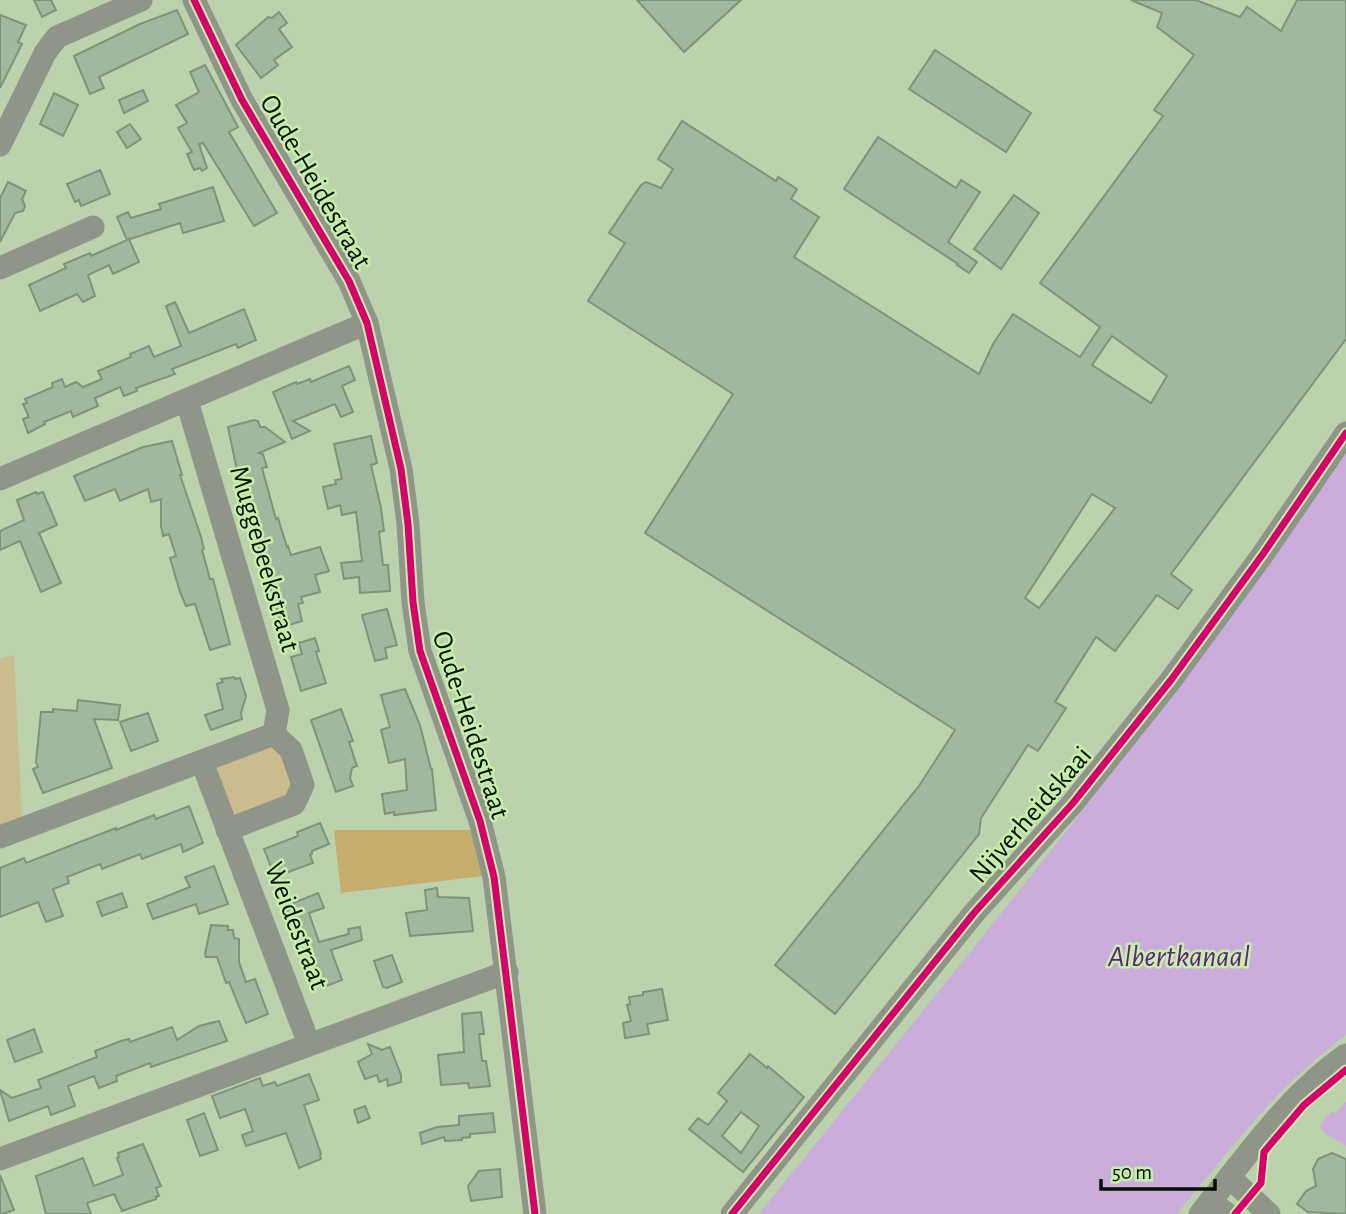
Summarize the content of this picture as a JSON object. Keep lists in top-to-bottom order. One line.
{"streets":{"street":["Oude-Heidestraat","Muggebeekstraat","Nijverheidskaai","Weidestraat"]},"water":["Albertkanaal"],"scale_bar":"50 m"}
